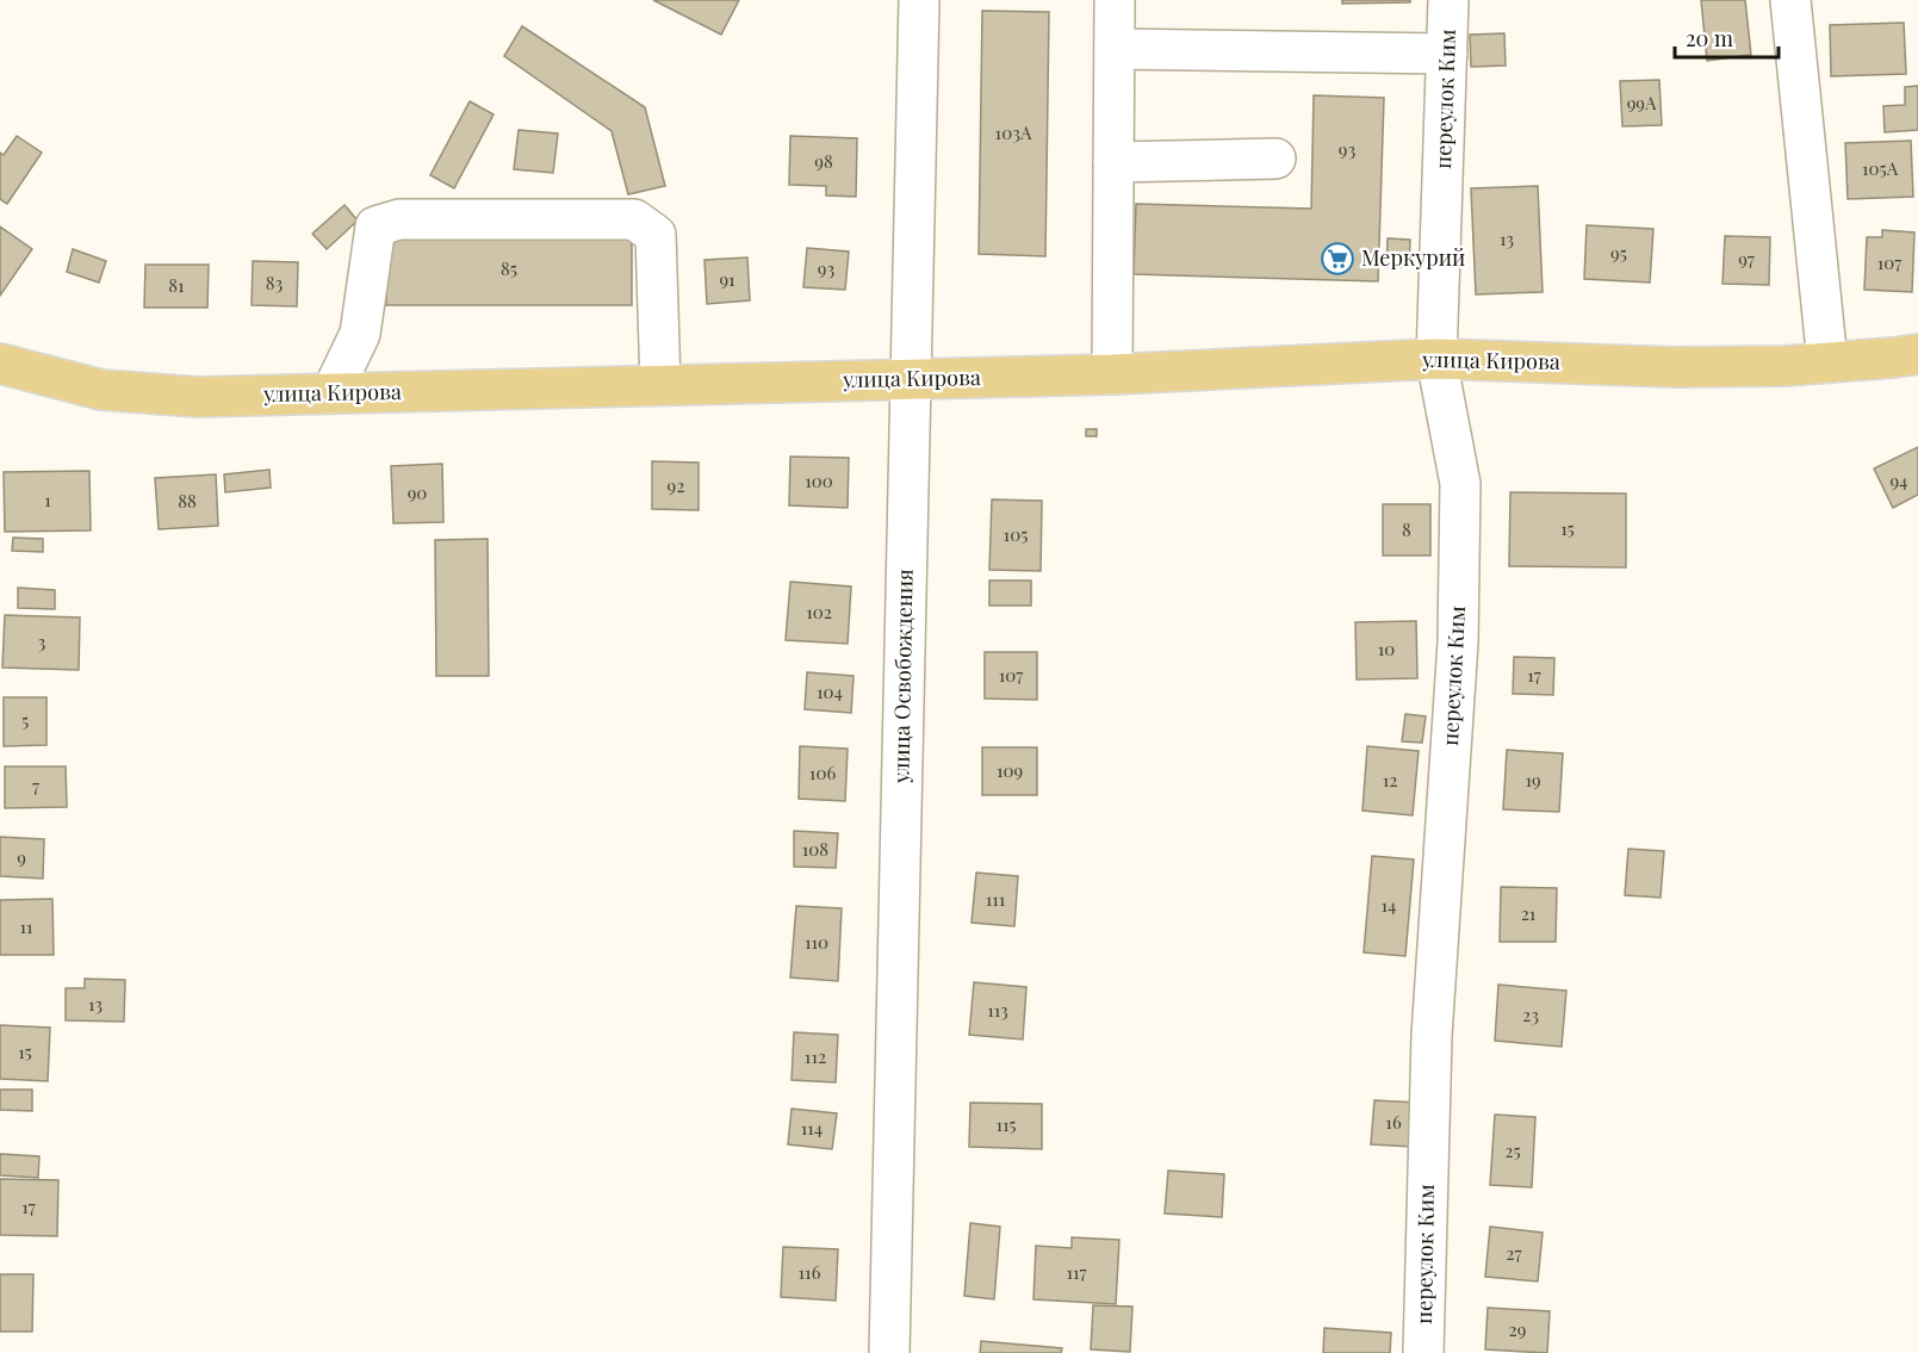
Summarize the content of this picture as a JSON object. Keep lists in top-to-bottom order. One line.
{"streets":{"main road":["улица Кирова"],"street":["переулок Ким","улица Освобождения"]},"crossings":[["переулок Ким","улица Кирова"],["улица Кирова","улица Освобождения"]],"places":{"supermarket":["Меркурий"]},"house_numbers":["99А","103А","93","98","105А","13","95","97","107","85","93","91","83","81","100","94","92","90","1","88","15","8","105","102","3","10","107","17","104","5","109","106","12","19","7","108","9","111","14","21","11","110","13","113","23","15","112","16","115","114","25","17","27","116","117","29"],"scale_bar":"20 m"}
